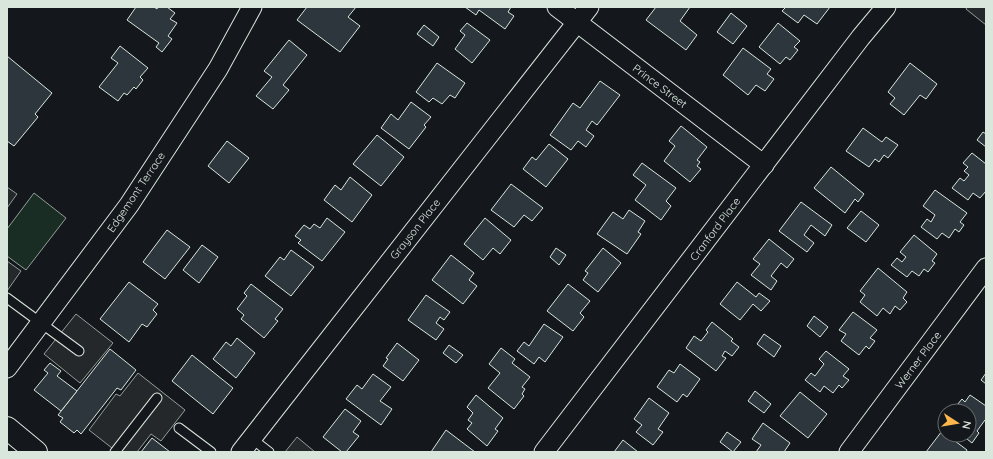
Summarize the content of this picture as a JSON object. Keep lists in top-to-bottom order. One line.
{"streets":{"street":["Prince Street","Edgemont Terrace","Grayson Place","Cranford Place","Werner Place"]},"crossings":[["Prince Street","Grayson Place"],["Prince Street","Cranford Place"]],"north":"right"}
